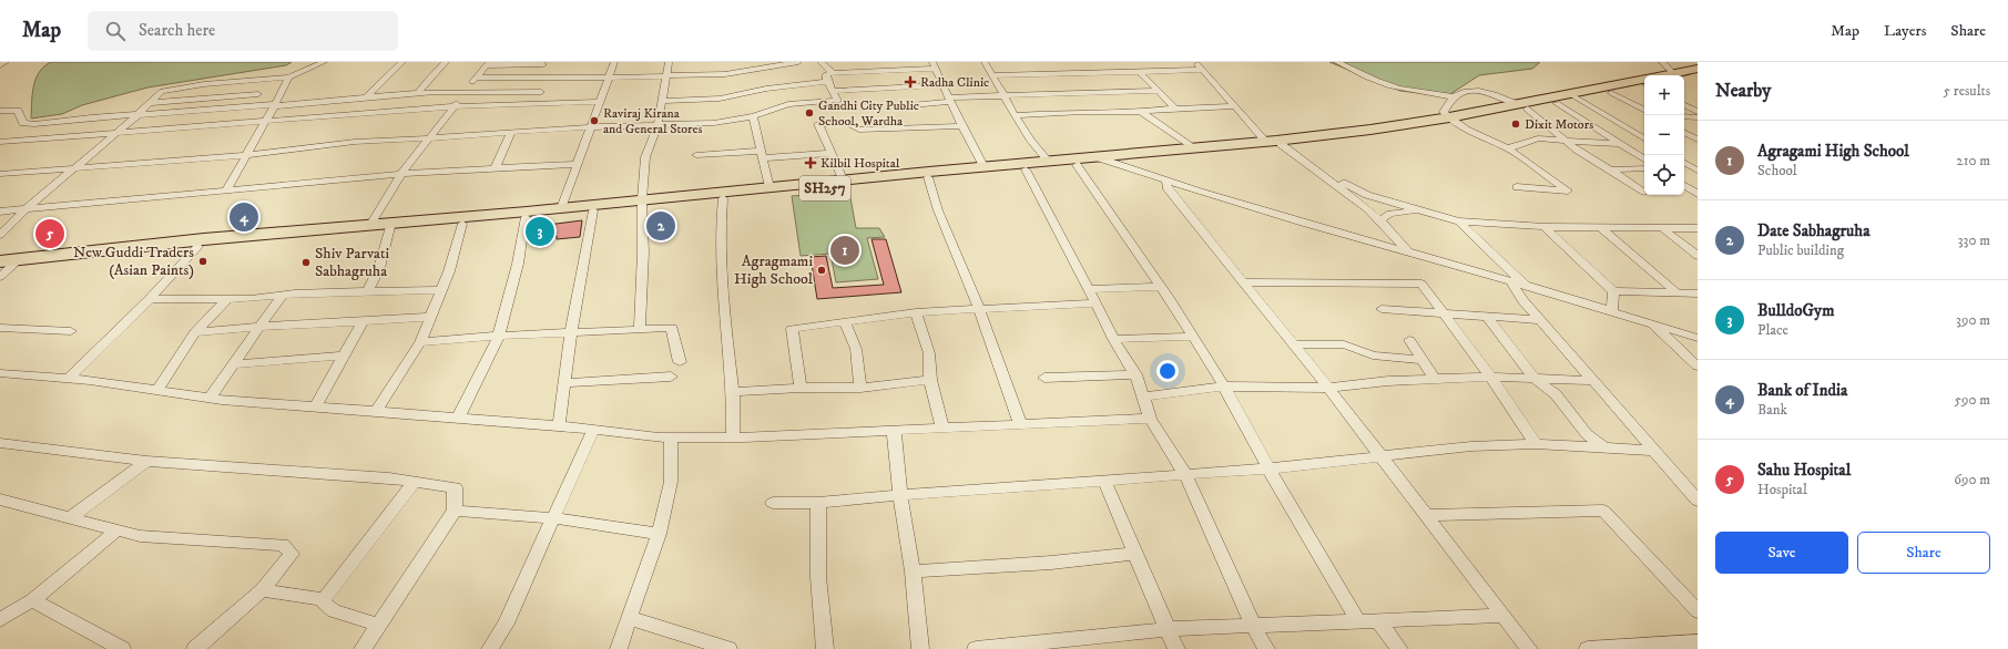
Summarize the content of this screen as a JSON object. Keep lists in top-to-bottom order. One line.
{"streets":{"main road":["SH257"]},"places":{"health":["Radha Clinic","Kilbil Hospital"],"other":["Gandhi City Public School, Wardha","Raviraj Kirana and General Stores","Dixit Motors","New Guddi Traders (Asian Paints)","Shiv Parvati Sabhagruha","Agragmami High School"]},"page":{"header":"Map","search":"Search here","nav":["Map","Layers","Share"],"heading":["Nearby","5 results"],"map_buttons":["+","−"],"list":[{"mark":"1","name":"Agragami High School","note":"School","value":"210 m"},{"mark":"2","name":"Date Sabhagruha","note":"Public building","value":"330 m"},{"mark":"3","name":"BulldoGym","note":"Place","value":"390 m"},{"mark":"4","name":"Bank of India","note":"Bank","value":"590 m"},{"mark":"5","name":"Sahu Hospital","note":"Hospital","value":"690 m"}],"pins":["4","2","3","5","1"],"buttons":["Save","Share"]}}
